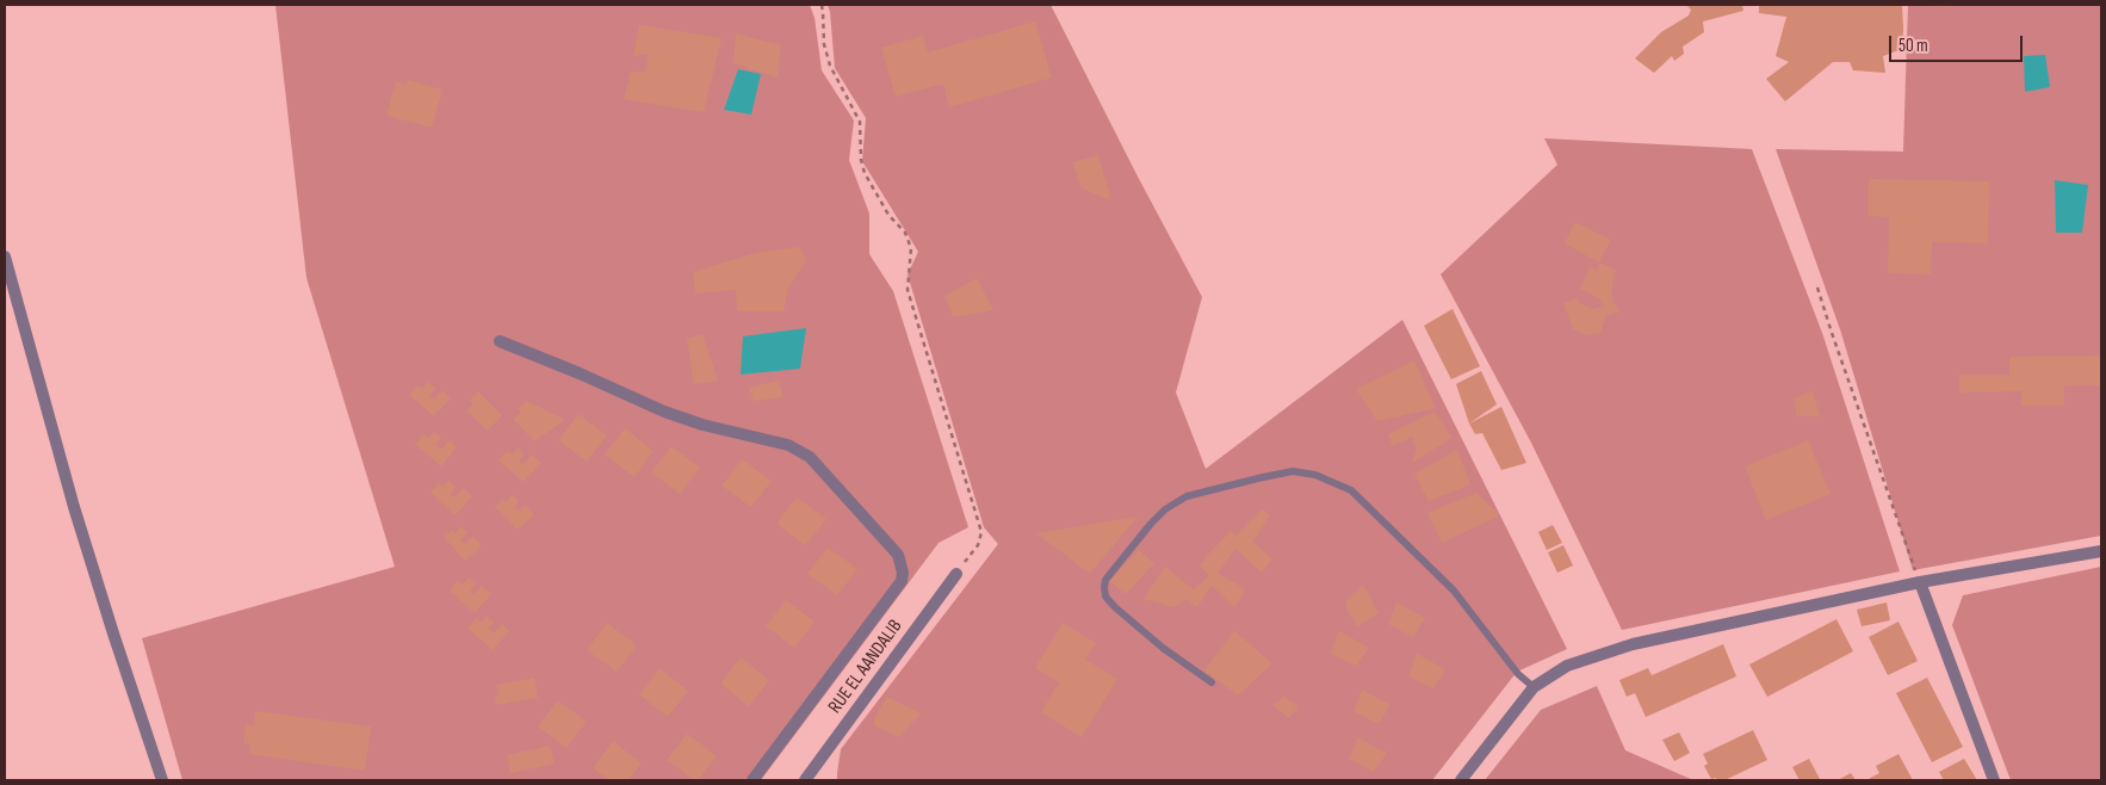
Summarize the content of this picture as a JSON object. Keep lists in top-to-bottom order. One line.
{"streets":{"street":["RUE EL AANDALIB"]},"scale_bar":"50 m"}
